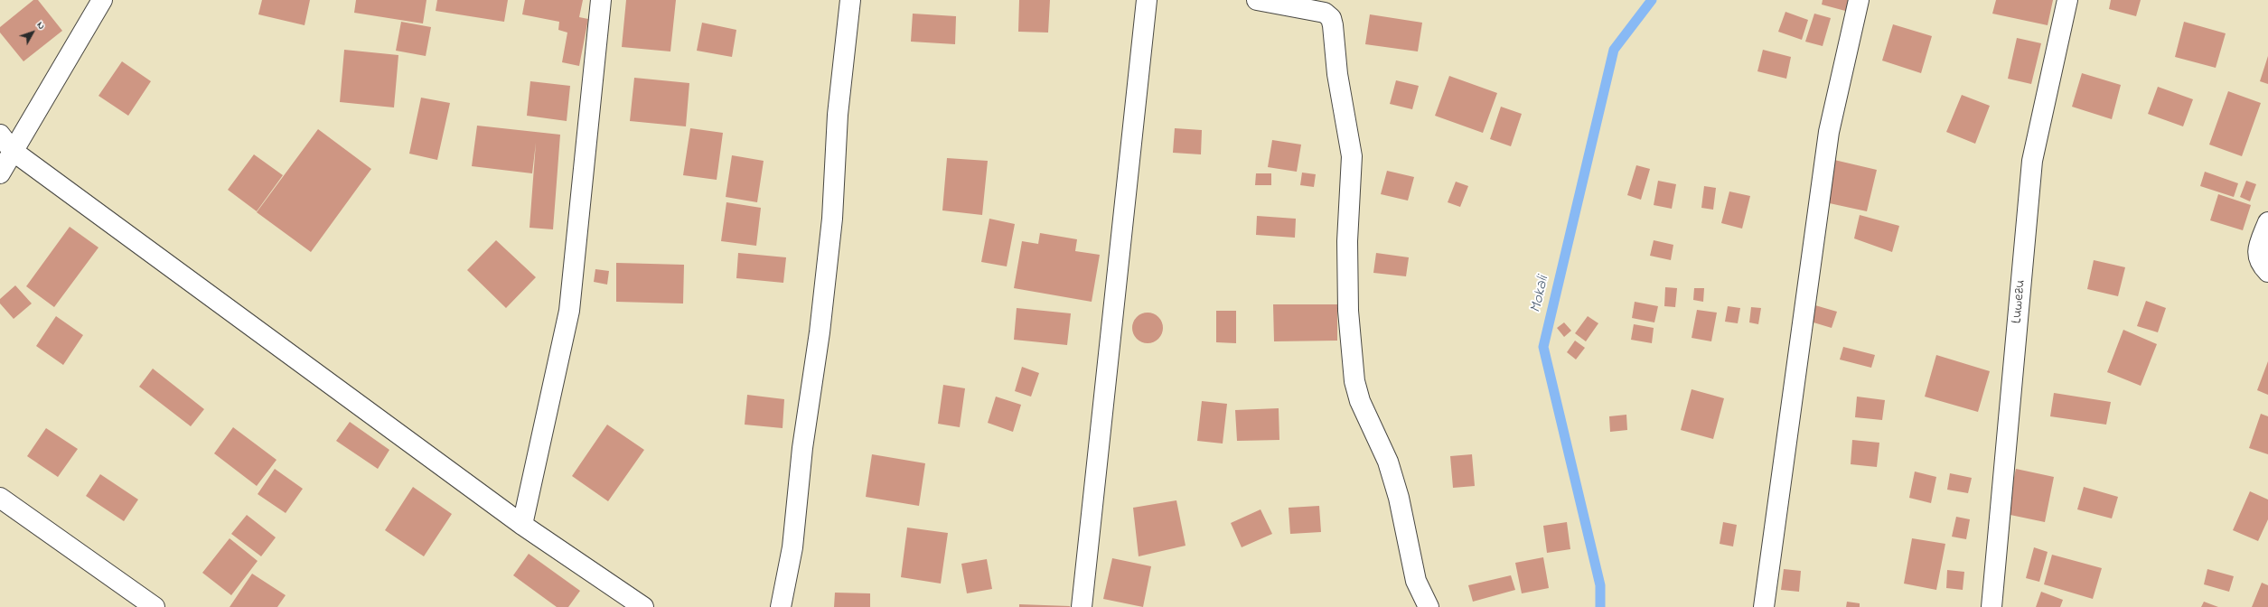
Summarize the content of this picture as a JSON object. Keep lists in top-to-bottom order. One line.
{"streets":{"street":["Luwezu"]},"water":["Mokali"],"north":"top right"}
